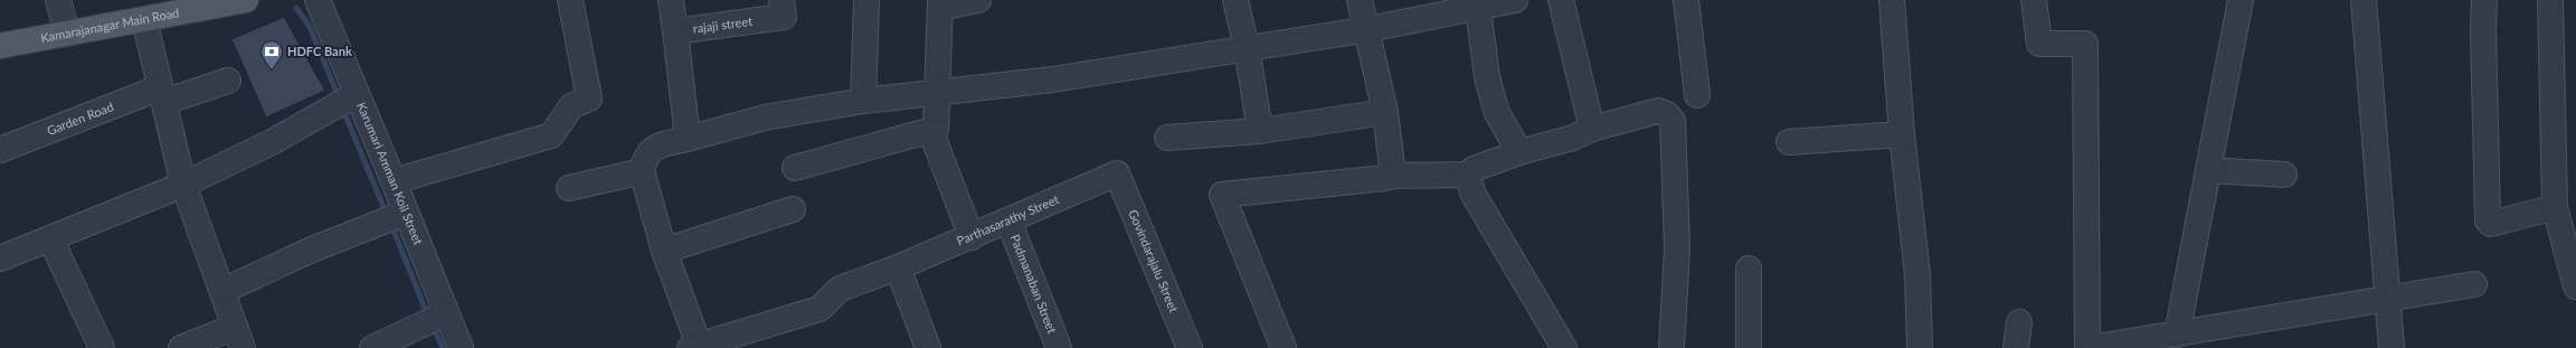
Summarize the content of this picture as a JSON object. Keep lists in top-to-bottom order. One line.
{"streets":{"main road":["Kamarajanagar Main Road"],"street":["rajaji street","Garden Road","Karumari Amman Koil Street","Parthasarathy Street","Govindarajalu Street","Padmanaban Street"]},"crossings":[["Parthasarathy Street","Govindarajalu Street"],["Parthasarathy Street","Padmanaban Street"]],"places":{"bank":["HDFC Bank"]}}
